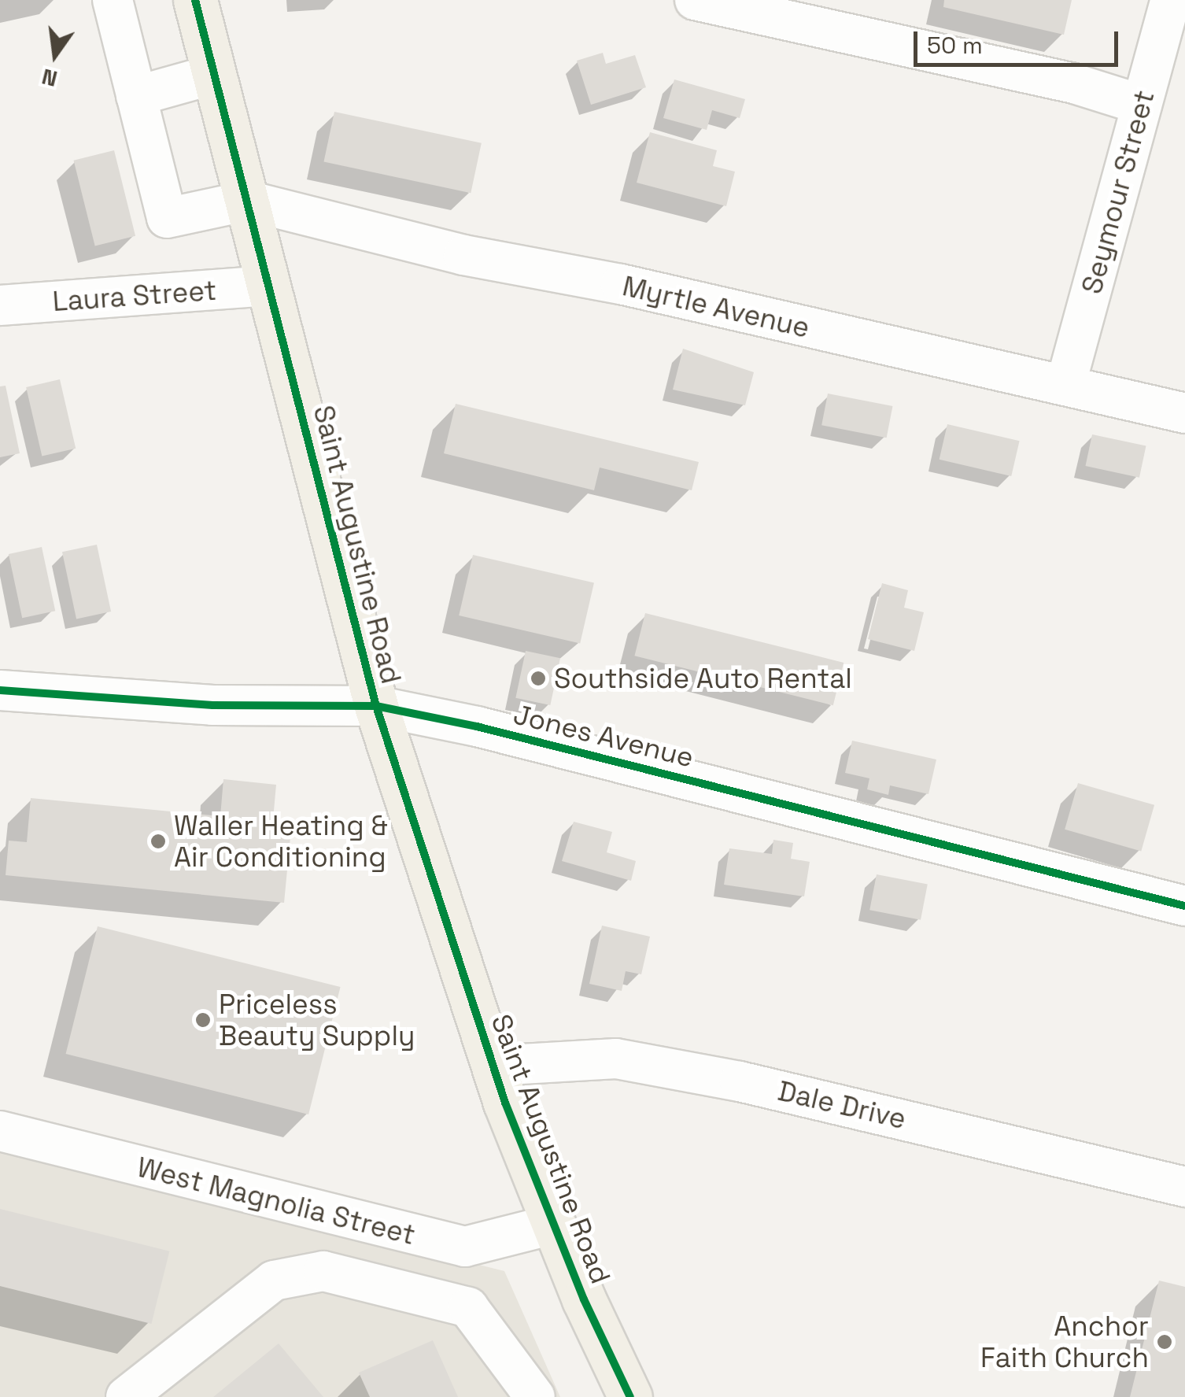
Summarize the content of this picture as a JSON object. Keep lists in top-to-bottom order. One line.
{"streets":{"main road":["Saint Augustine Road"],"street":["Seymour Street","Laura Street","Myrtle Avenue","Jones Avenue","Dale Drive","West Magnolia Street"]},"crossings":[["Seymour Street","Myrtle Avenue"],["Laura Street","Saint Augustine Road"],["Myrtle Avenue","Saint Augustine Road"],["Saint Augustine Road","Jones Avenue"],["Saint Augustine Road","Dale Drive"],["Saint Augustine Road","West Magnolia Street"]],"places":["Southside Auto Rental","Waller Heating & Air Conditioning","Priceless Beauty Supply","Anchor Faith Church"],"scale_bar":"50 m","north":"bottom"}
